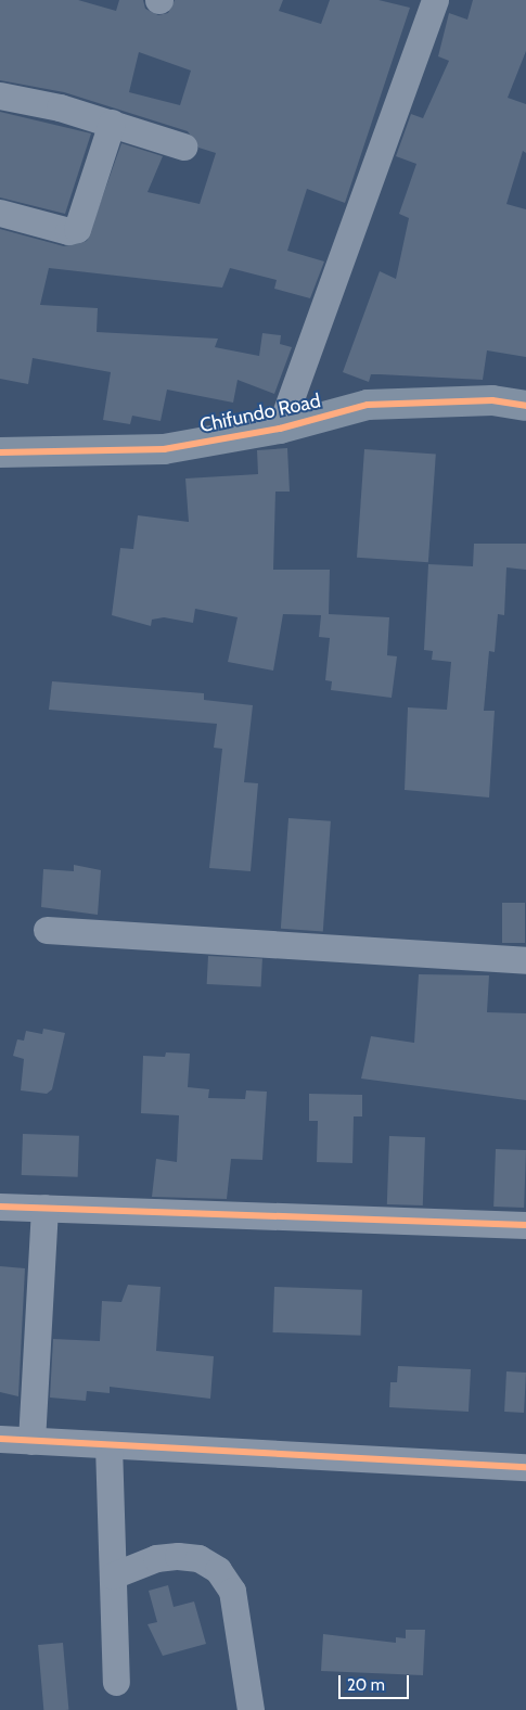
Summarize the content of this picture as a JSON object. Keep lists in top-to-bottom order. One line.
{"streets":{"street":["Chifundo Road"]},"scale_bar":"20 m"}
